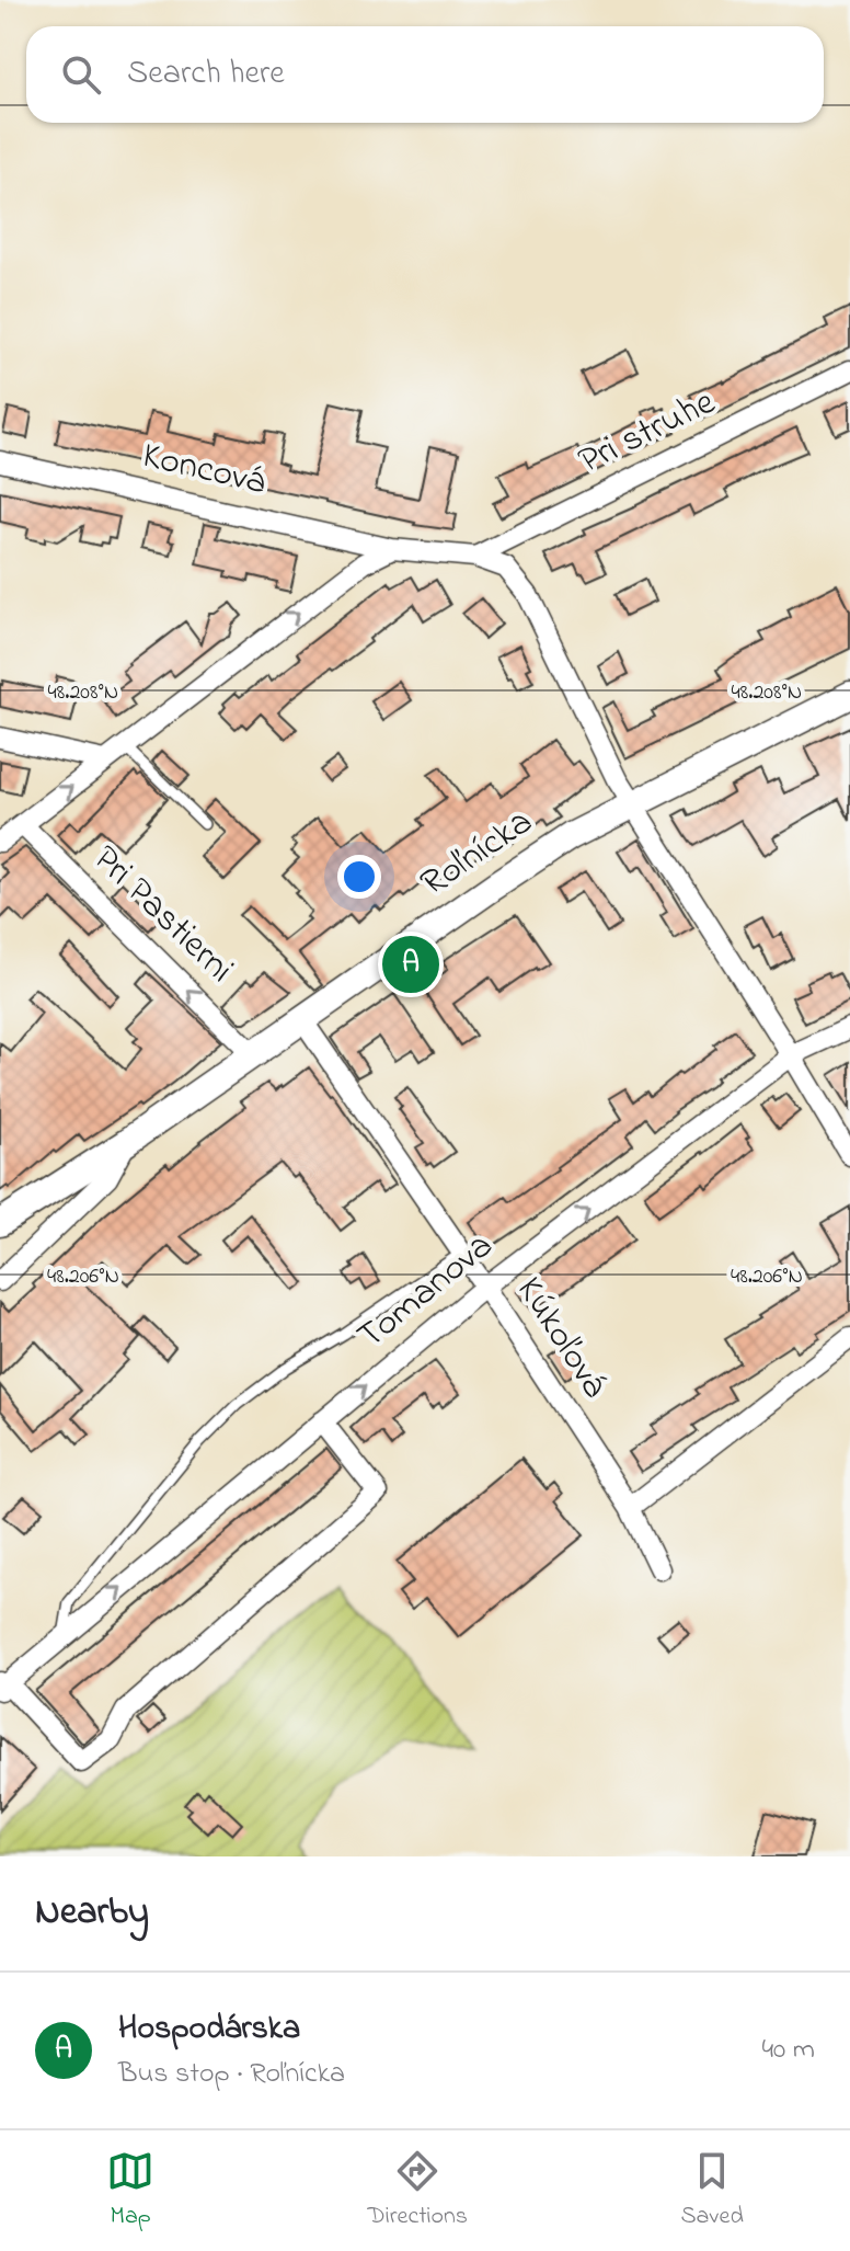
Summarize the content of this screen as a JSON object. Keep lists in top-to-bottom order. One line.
{"streets":{"street":["Pri struhe","Koncová","Roľnícka","Pri Pastierni","Tomanova","Kúkoľová"]},"crossings":[["Pri struhe","Koncová"],["Roľnícka","Pri Pastierni"],["Roľnícka","Kúkoľová"],["Tomanova","Kúkoľová"]],"one_way":["Pri Pastierni","Tomanova"],"page":{"search":"Search here","pins":"A","heading":"Nearby","list":[{"mark":"A","name":"Hospodárska","note":"Bus stop · Roľnícka","value":"40 m"}],"nav":["Map","Directions","Saved"]},"coordinates":["48.208°N","48.206°N"]}
